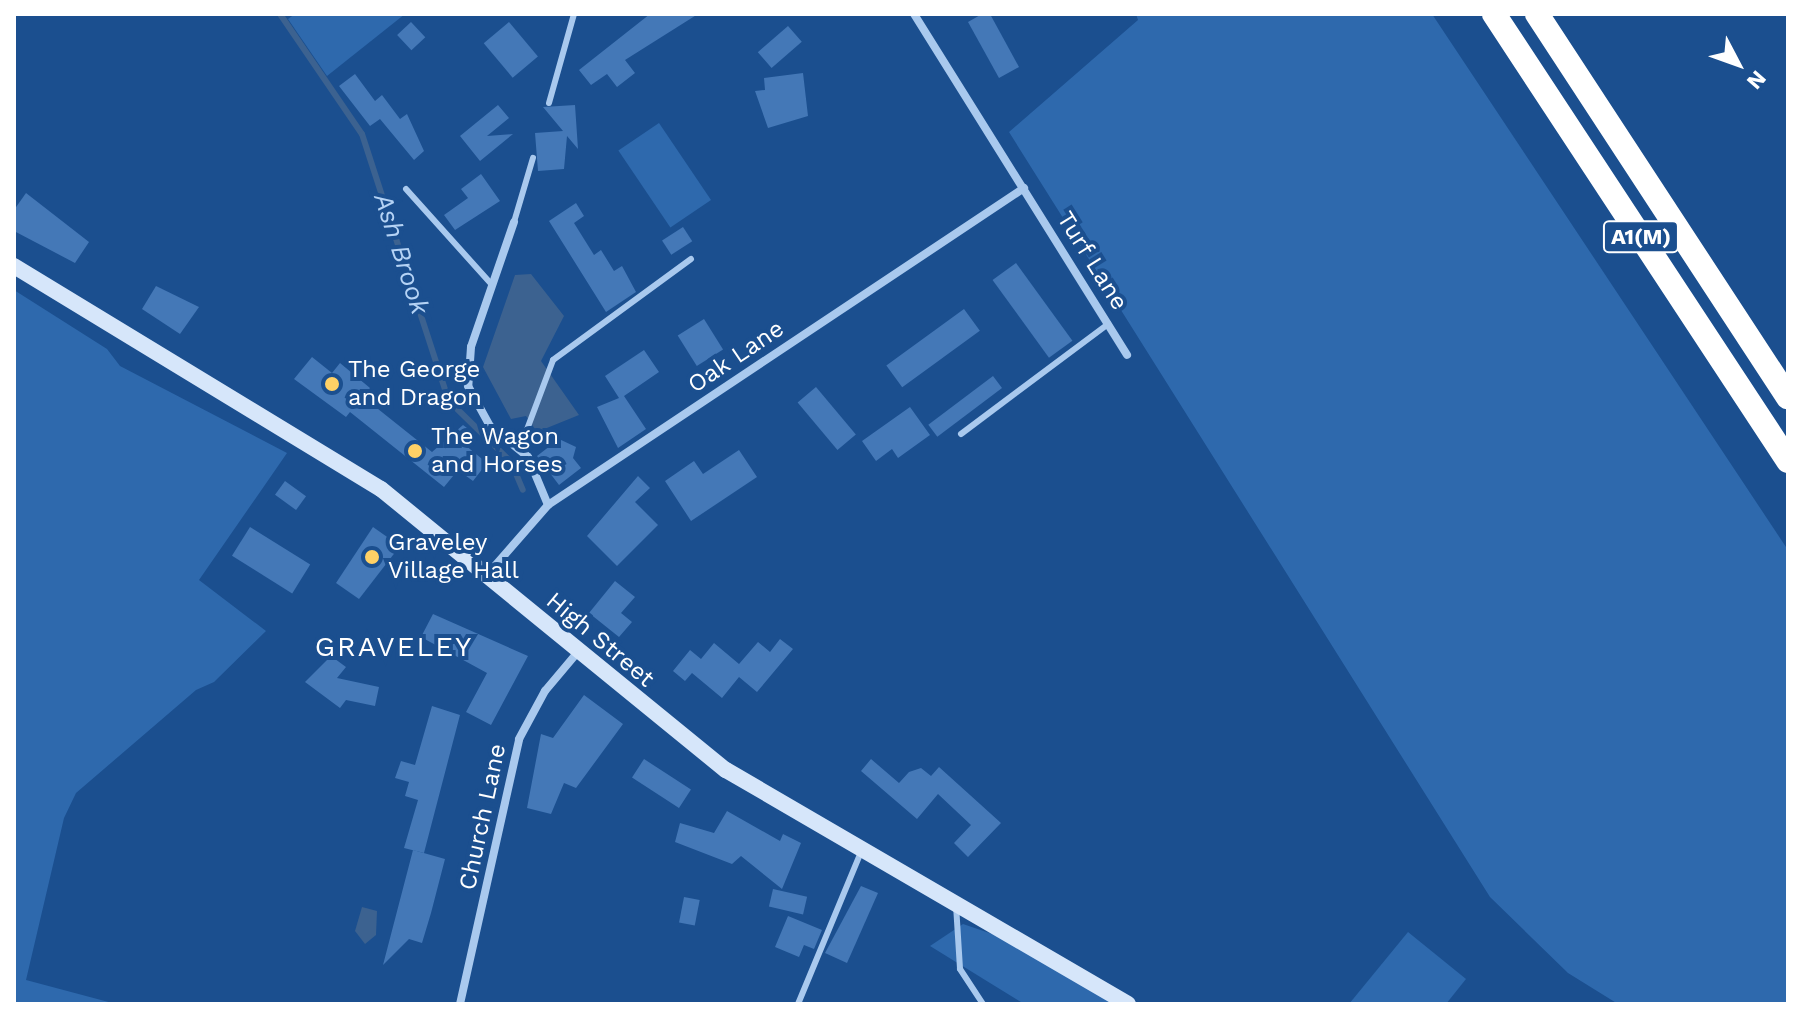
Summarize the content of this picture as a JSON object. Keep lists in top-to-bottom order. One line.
{"streets":{"highway":["A1(M)"],"main road":["High Street"],"street":["Turf Lane","Oak Lane","Church Lane"]},"crossings":[["Turf Lane","Oak Lane"],["Oak Lane","High Street"],["High Street","Church Lane"]],"districts":["GRAVELEY"],"water":["Ash Brook"],"places":["The George and Dragon","The Wagon and Horses","Graveley Village Hall"],"north":"bottom right"}
